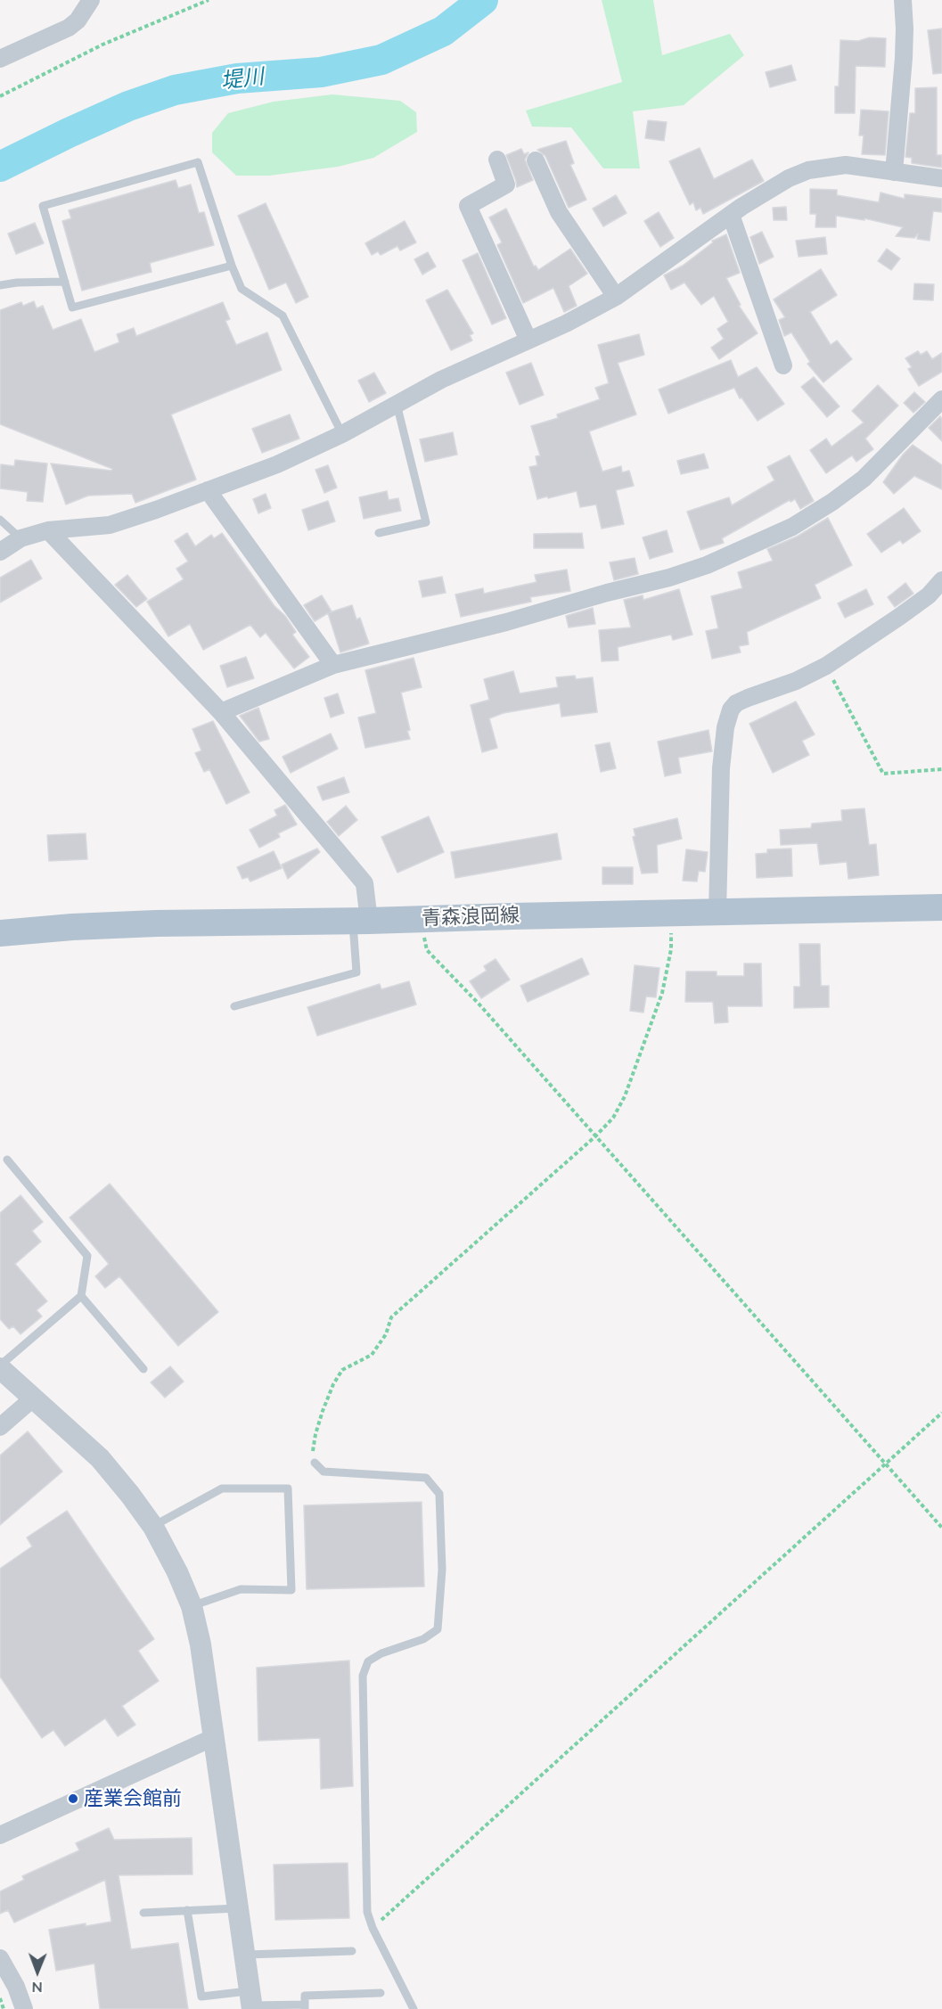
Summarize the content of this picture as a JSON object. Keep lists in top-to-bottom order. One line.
{"streets":{"main road":["青森浪岡線"]},"water":["堤川"],"places":["産業会館前"],"north":"bottom"}
